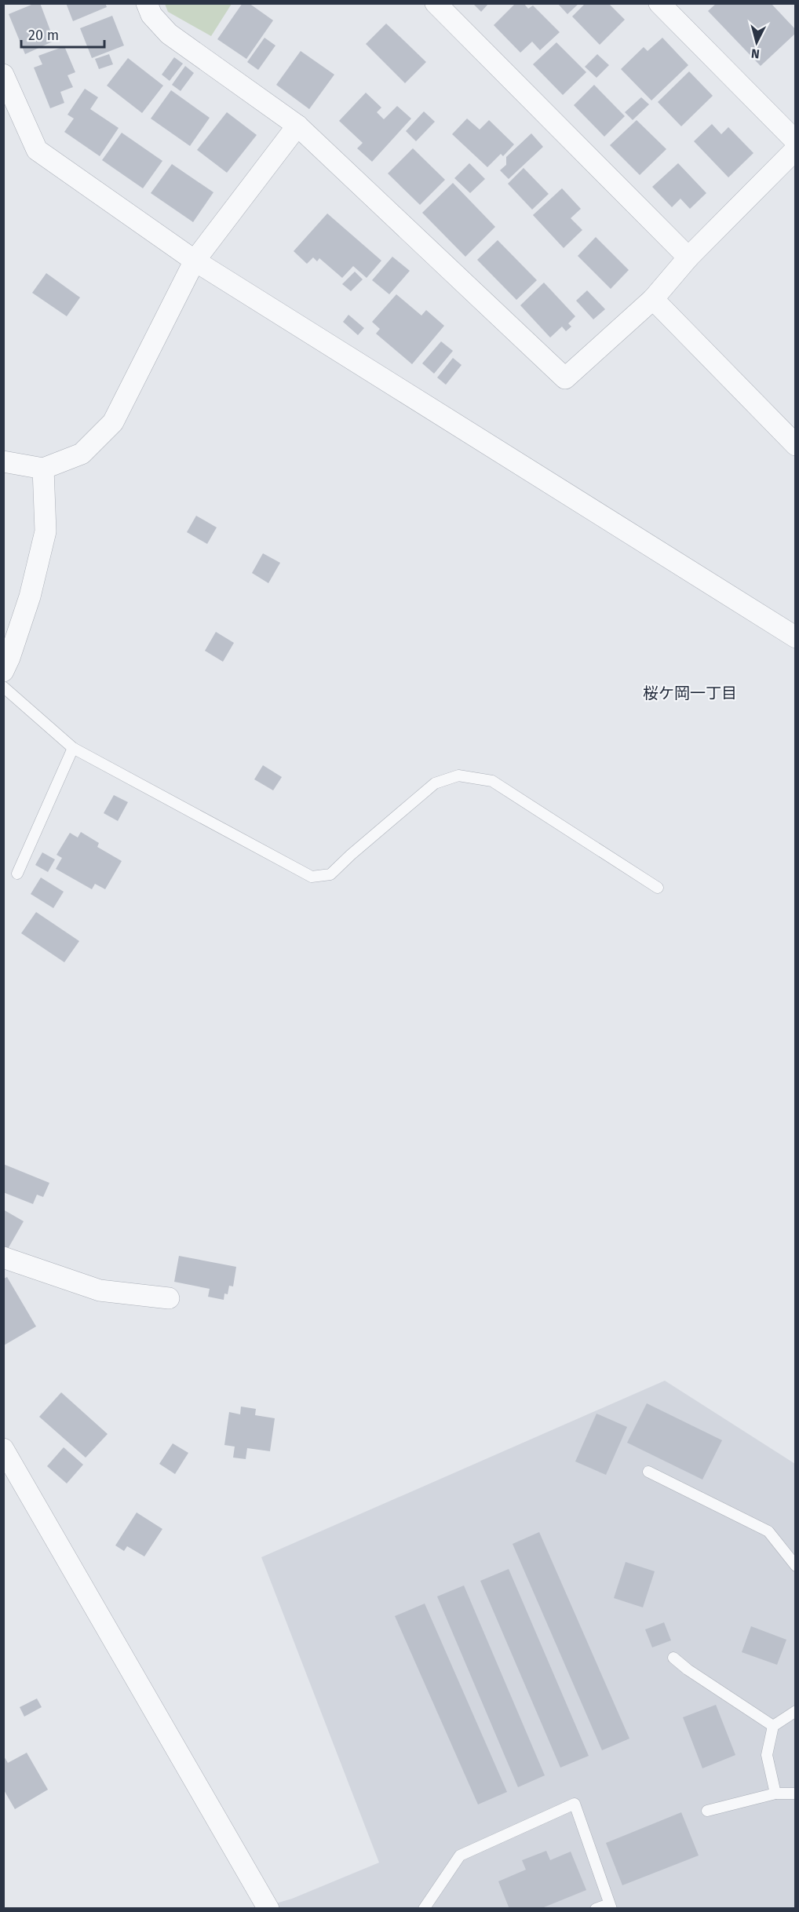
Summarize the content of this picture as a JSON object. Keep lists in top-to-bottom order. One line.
{"districts":["桜ケ岡一丁目"],"scale_bar":"20 m","north":"bottom"}
